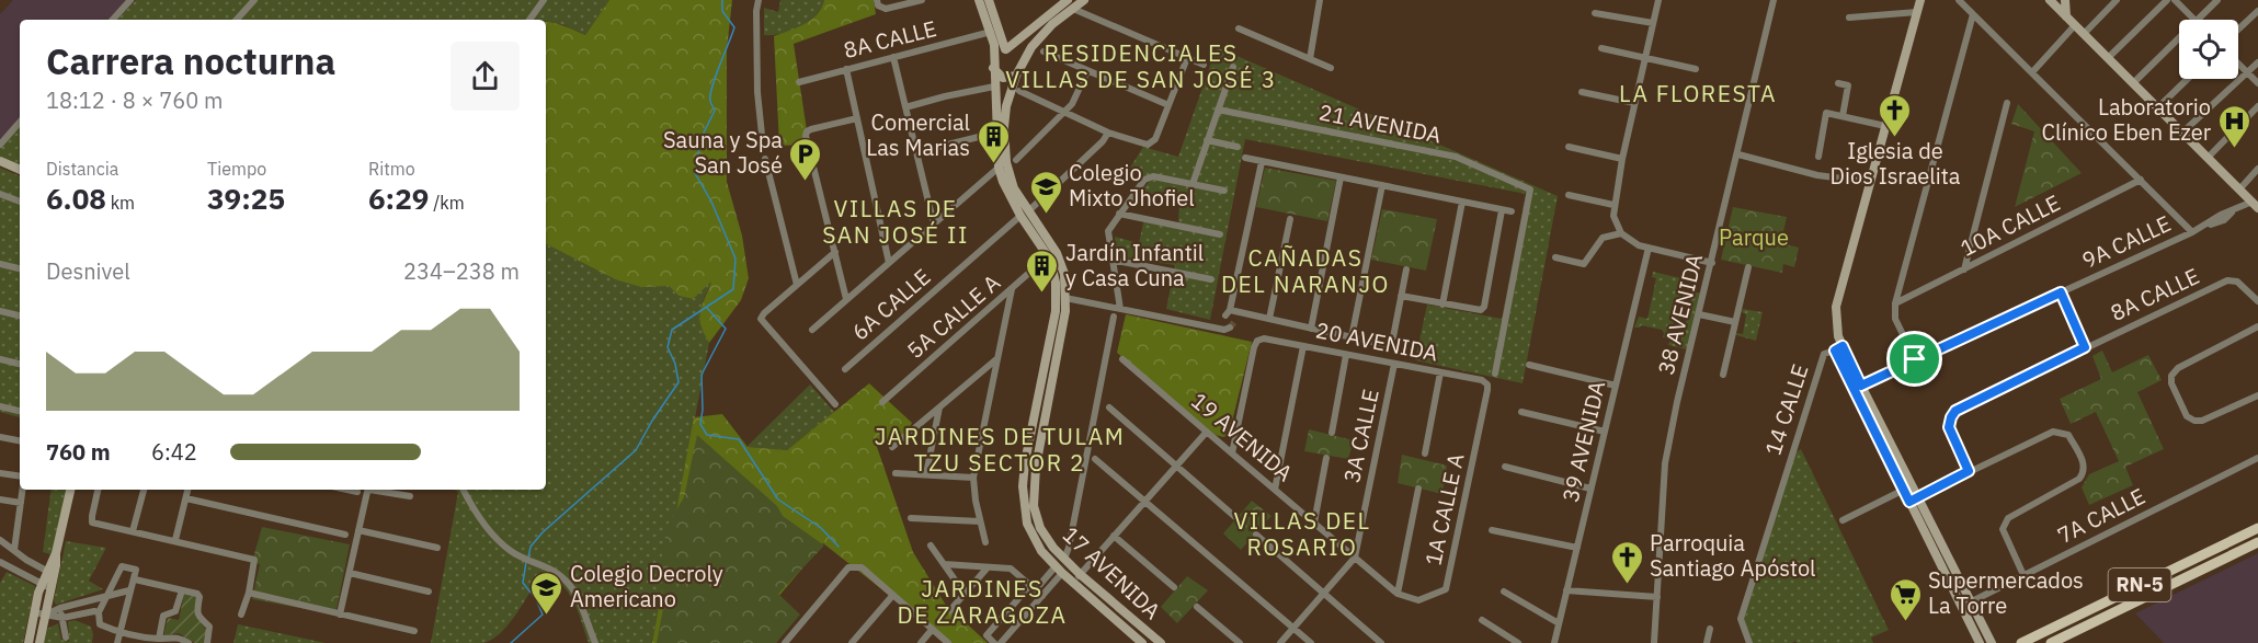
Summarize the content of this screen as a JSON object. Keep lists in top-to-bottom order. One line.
{"streets":{"main road":["17 AVENIDA","RN-5"],"street":["8A CALLE","21 AVENIDA","10A CALLE","9A CALLE","6A CALLE","38 AVENIDA","5A CALLE A","20 AVENIDA","14 CALLE","3A CALLE","19 AVENIDA","39 AVENIDA","1A CALLE A","7A CALLE"]},"crossings":[["8A CALLE","17 AVENIDA"],["6A CALLE","17 AVENIDA"],["5A CALLE A","17 AVENIDA"],["20 AVENIDA","3A CALLE"],["20 AVENIDA","19 AVENIDA"],["20 AVENIDA","1A CALLE A"],["3A CALLE","19 AVENIDA"],["19 AVENIDA","1A CALLE A"]],"districts":["RESIDENCIALES VILLAS DE SAN JOSÉ 3","LA FLORESTA","VILLAS DE SAN JOSÉ II","CAÑADAS DEL NARANJO","JARDINES DE TULAM TZU SECTOR 2","VILLAS DEL ROSARIO","JARDINES DE ZARAGOZA"],"parks":["Parque"],"places":{"church":["Iglesia de Dios Israelita","Parroquia Santiago Apóstol"],"hospital":["Laboratorio Clínico Eben Ezer"],"building":["Comercial Las Marias","Jardín Infantil y Casa Cuna"],"parking":["Sauna y Spa San José"],"school or university":["Colegio Mixto Jhofiel","Colegio Decroly Americano"],"supermarket":["Supermercados La Torre"]},"page":{"heading":["Carrera nocturna","18:12 · 8 × 760 m"],"stats":[["Distancia","6.08 km"],["Tiempo","39:25"],["Ritmo","6:29 /km"]],"chart":["Desnivel","234–238 m"],"list":[{"name":"760 m","note":"6:42"}]}}
